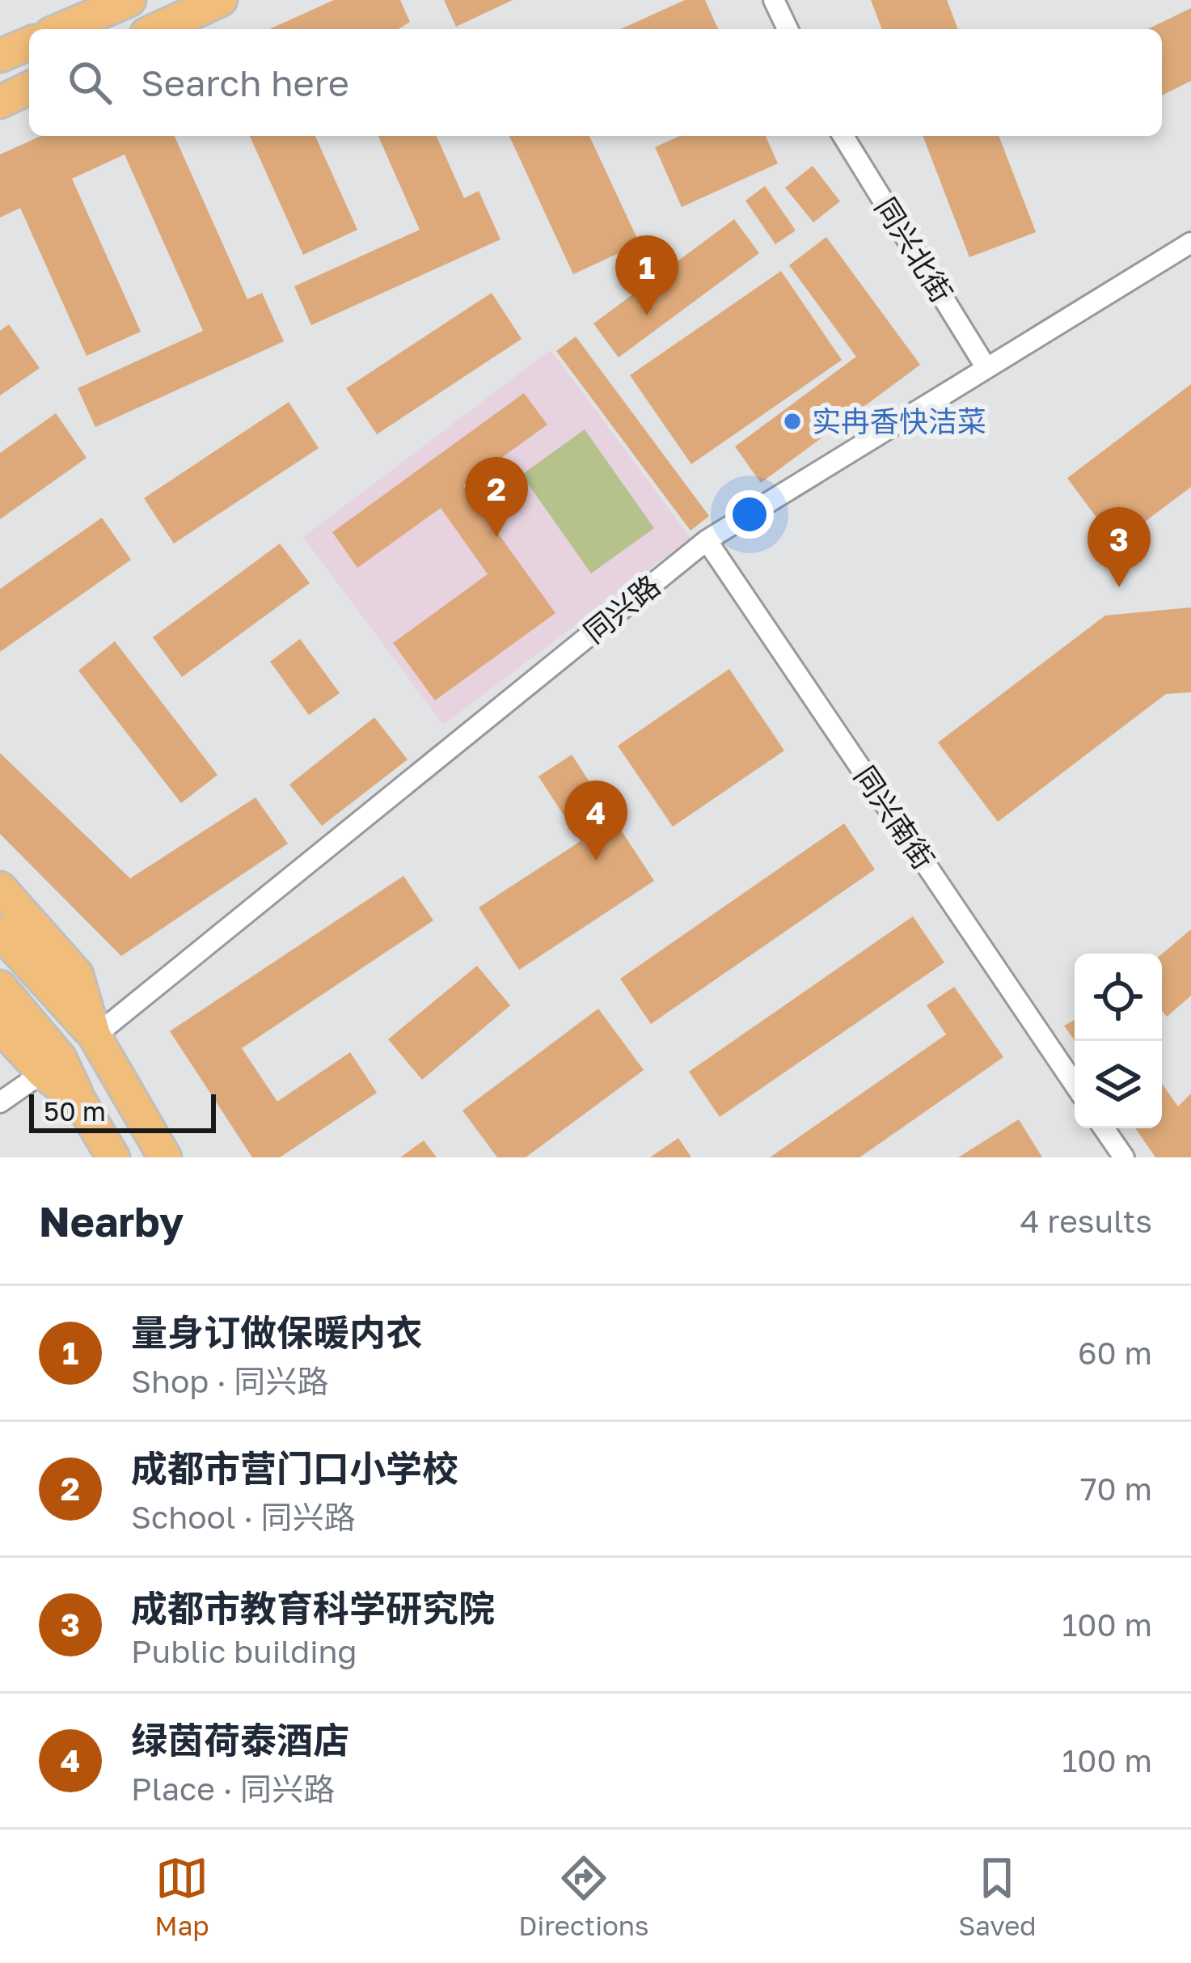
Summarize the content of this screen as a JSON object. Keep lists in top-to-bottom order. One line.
{"streets":{"street":["同兴北街","同兴路","同兴南街"]},"crossings":[["同兴北街","同兴路"],["同兴路","同兴南街"]],"places":["实冉香快洁菜"],"scale_bar":"50 m","page":{"search":"Search here","pins":["1","2","3","4"],"scale":"50 m","heading":["Nearby","4 results"],"list":[{"mark":"1","name":"量身订做保暖内衣","note":"Shop · 同兴路","value":"60 m"},{"mark":"2","name":"成都市营门口小学校","note":"School · 同兴路","value":"70 m"},{"mark":"3","name":"成都市教育科学研究院","note":"Public building","value":"100 m"},{"mark":"4","name":"绿茵荷泰酒店","note":"Place · 同兴路","value":"100 m"}],"nav":["Map","Directions","Saved"]}}
